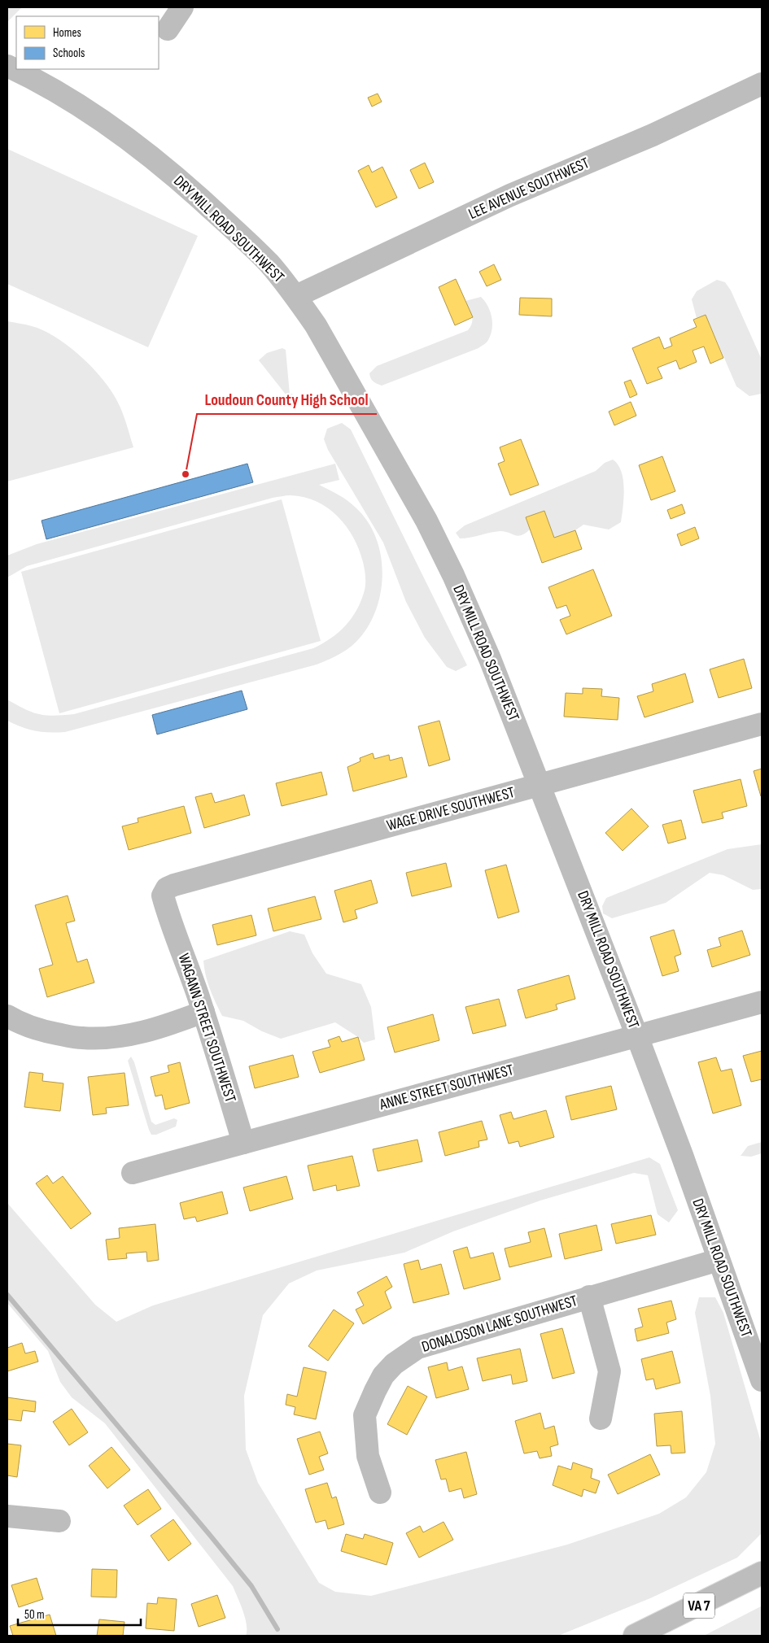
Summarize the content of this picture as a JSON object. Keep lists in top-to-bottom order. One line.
{"streets":{"main road":["LEE AVENUE SOUTHWEST","DRY MILL ROAD SOUTHWEST","WAGE DRIVE SOUTHWEST","WAGANN STREET SOUTHWEST","ANNE STREET SOUTHWEST","DONALDSON LANE SOUTHWEST","VA 7"]},"crossings":[["LEE AVENUE SOUTHWEST","DRY MILL ROAD SOUTHWEST"],["DRY MILL ROAD SOUTHWEST","WAGE DRIVE SOUTHWEST"],["DRY MILL ROAD SOUTHWEST","ANNE STREET SOUTHWEST"],["DRY MILL ROAD SOUTHWEST","DONALDSON LANE SOUTHWEST"],["WAGE DRIVE SOUTHWEST","WAGANN STREET SOUTHWEST"],["WAGANN STREET SOUTHWEST","ANNE STREET SOUTHWEST"]],"places":["Loudoun County High School"],"legend":["Homes","Schools"],"scale_bar":"50 m"}
